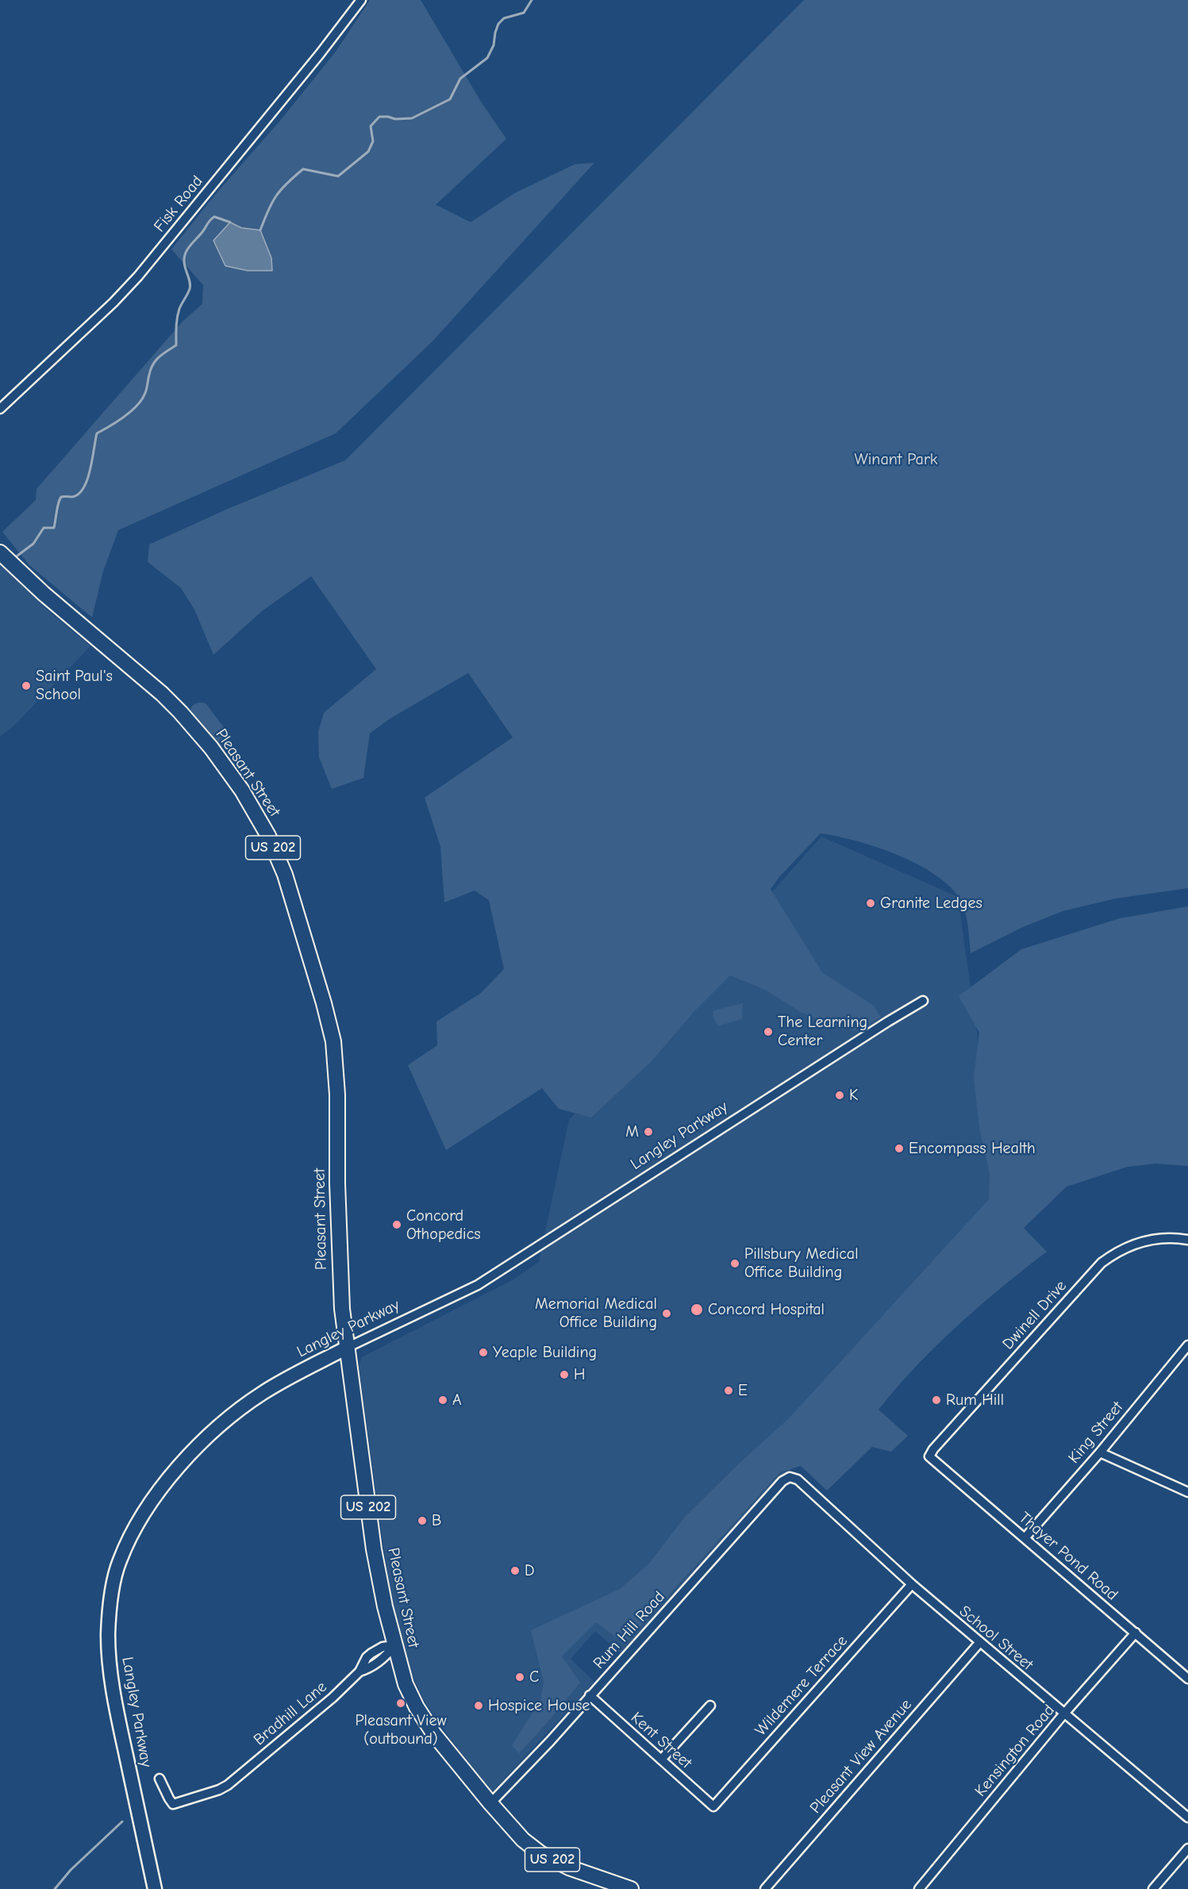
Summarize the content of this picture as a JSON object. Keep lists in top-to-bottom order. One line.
{"streets":{"main road":["Pleasant Street","US 202"],"street":["Fisk Road","Langley Parkway","Dwinell Drive","King Street","Thayer Pond Road","Rum Hill Road","School Street","Wildemere Terrace","Bradhill Lane","Kent Street","Kensington Road","Pleasant View Avenue"]},"crossings":[["Pleasant Street","Langley Parkway"],["Pleasant Street","Rum Hill Road"],["Pleasant Street","Bradhill Lane"],["Dwinell Drive","Thayer Pond Road"],["King Street","Thayer Pond Road"],["Thayer Pond Road","Kensington Road"],["Rum Hill Road","School Street"],["Rum Hill Road","Kent Street"],["School Street","Wildemere Terrace"],["School Street","Kensington Road"],["School Street","Pleasant View Avenue"],["Wildemere Terrace","Kent Street"]],"parks":["Winant Park"],"places":["Saint Paul's School","Granite Ledges","The Learning Center","K","M","Encompass Health","Concord Othopedics","Pillsbury Medical Office Building","Concord Hospital","Memorial Medical Office Building","Yeaple Building","H","E","A","Rum Hill","B","D","C","Pleasant View (outbound)","Hospice House"]}
